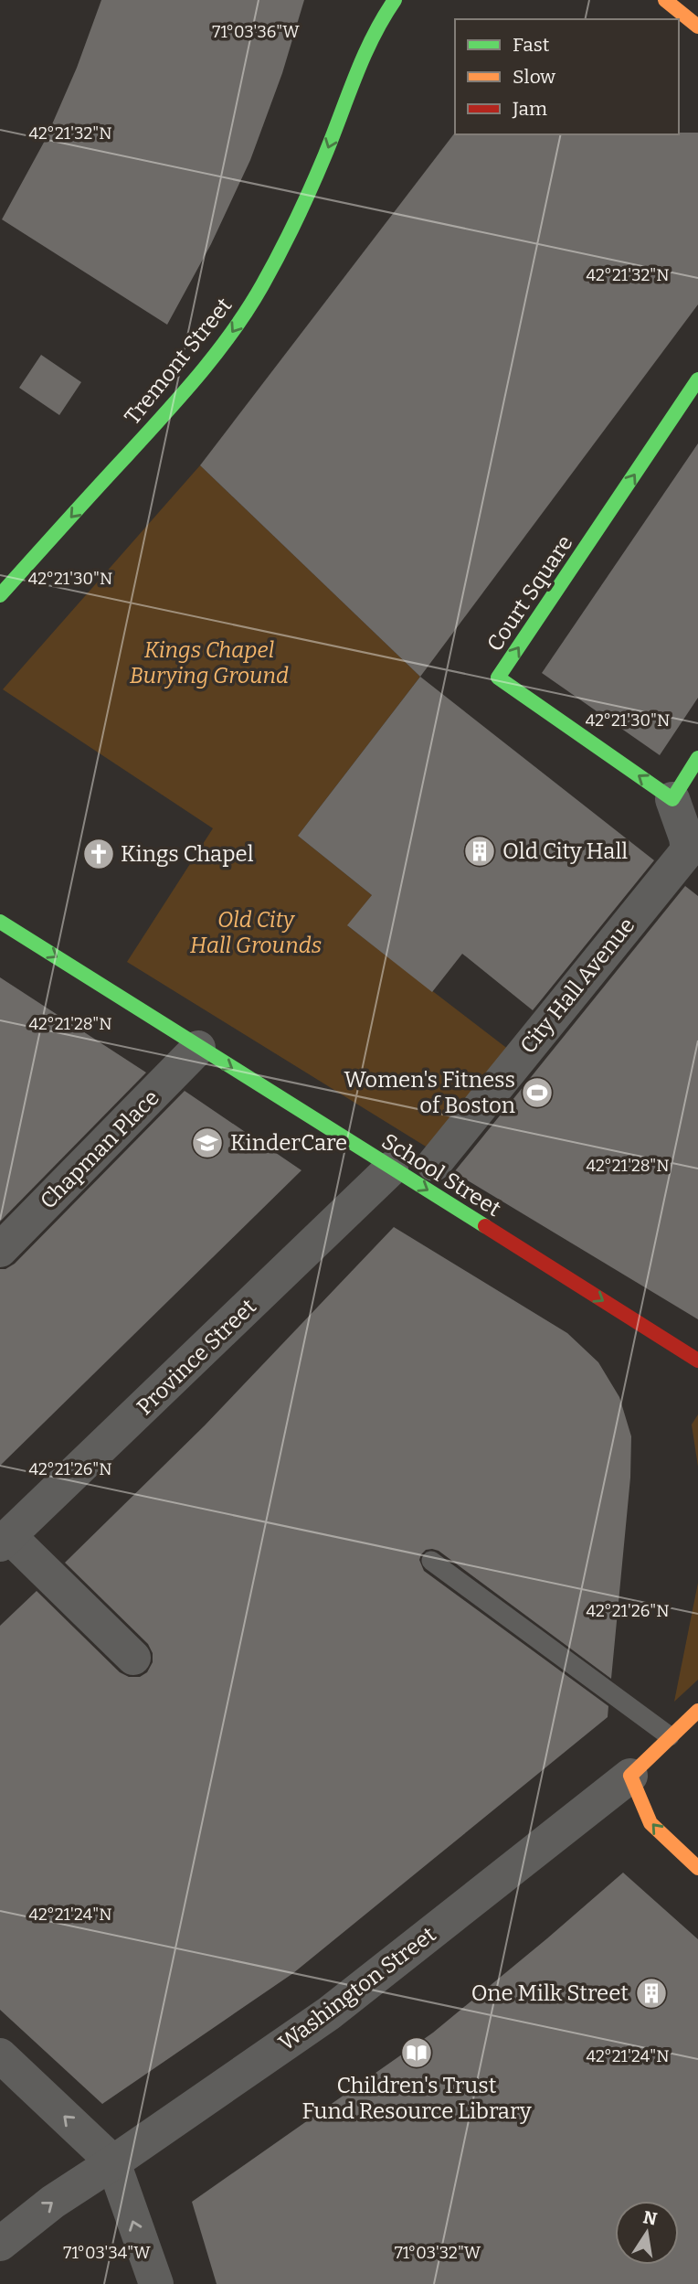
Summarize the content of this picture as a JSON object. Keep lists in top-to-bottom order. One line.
{"streets":{"main road":["Tremont Street","Court Square","School Street","Washington Street"],"street":["City Hall Avenue","Chapman Place","Province Street"]},"crossings":[["Court Square","City Hall Avenue"],["Chapman Place","School Street"],["School Street","Province Street"]],"one_way":["Tremont Street","School Street"],"parks":["Kings Chapel Burying Ground","Old City Hall Grounds"],"places":{"building":["Old City Hall","One Milk Street"],"church":["Kings Chapel"],"sports":["Women's Fitness of Boston"],"school or university":["KinderCare"],"library":["Children's Trust Fund Resource Library"]},"legend":["Fast","Slow","Jam"],"north":"top","coordinates":["71°03'36\"W","42°21'32\"N","42°21'30\"N","42°21'28\"N","42°21'26\"N","42°21'24\"N","71°03'34\"W","71°03'32\"W"]}
